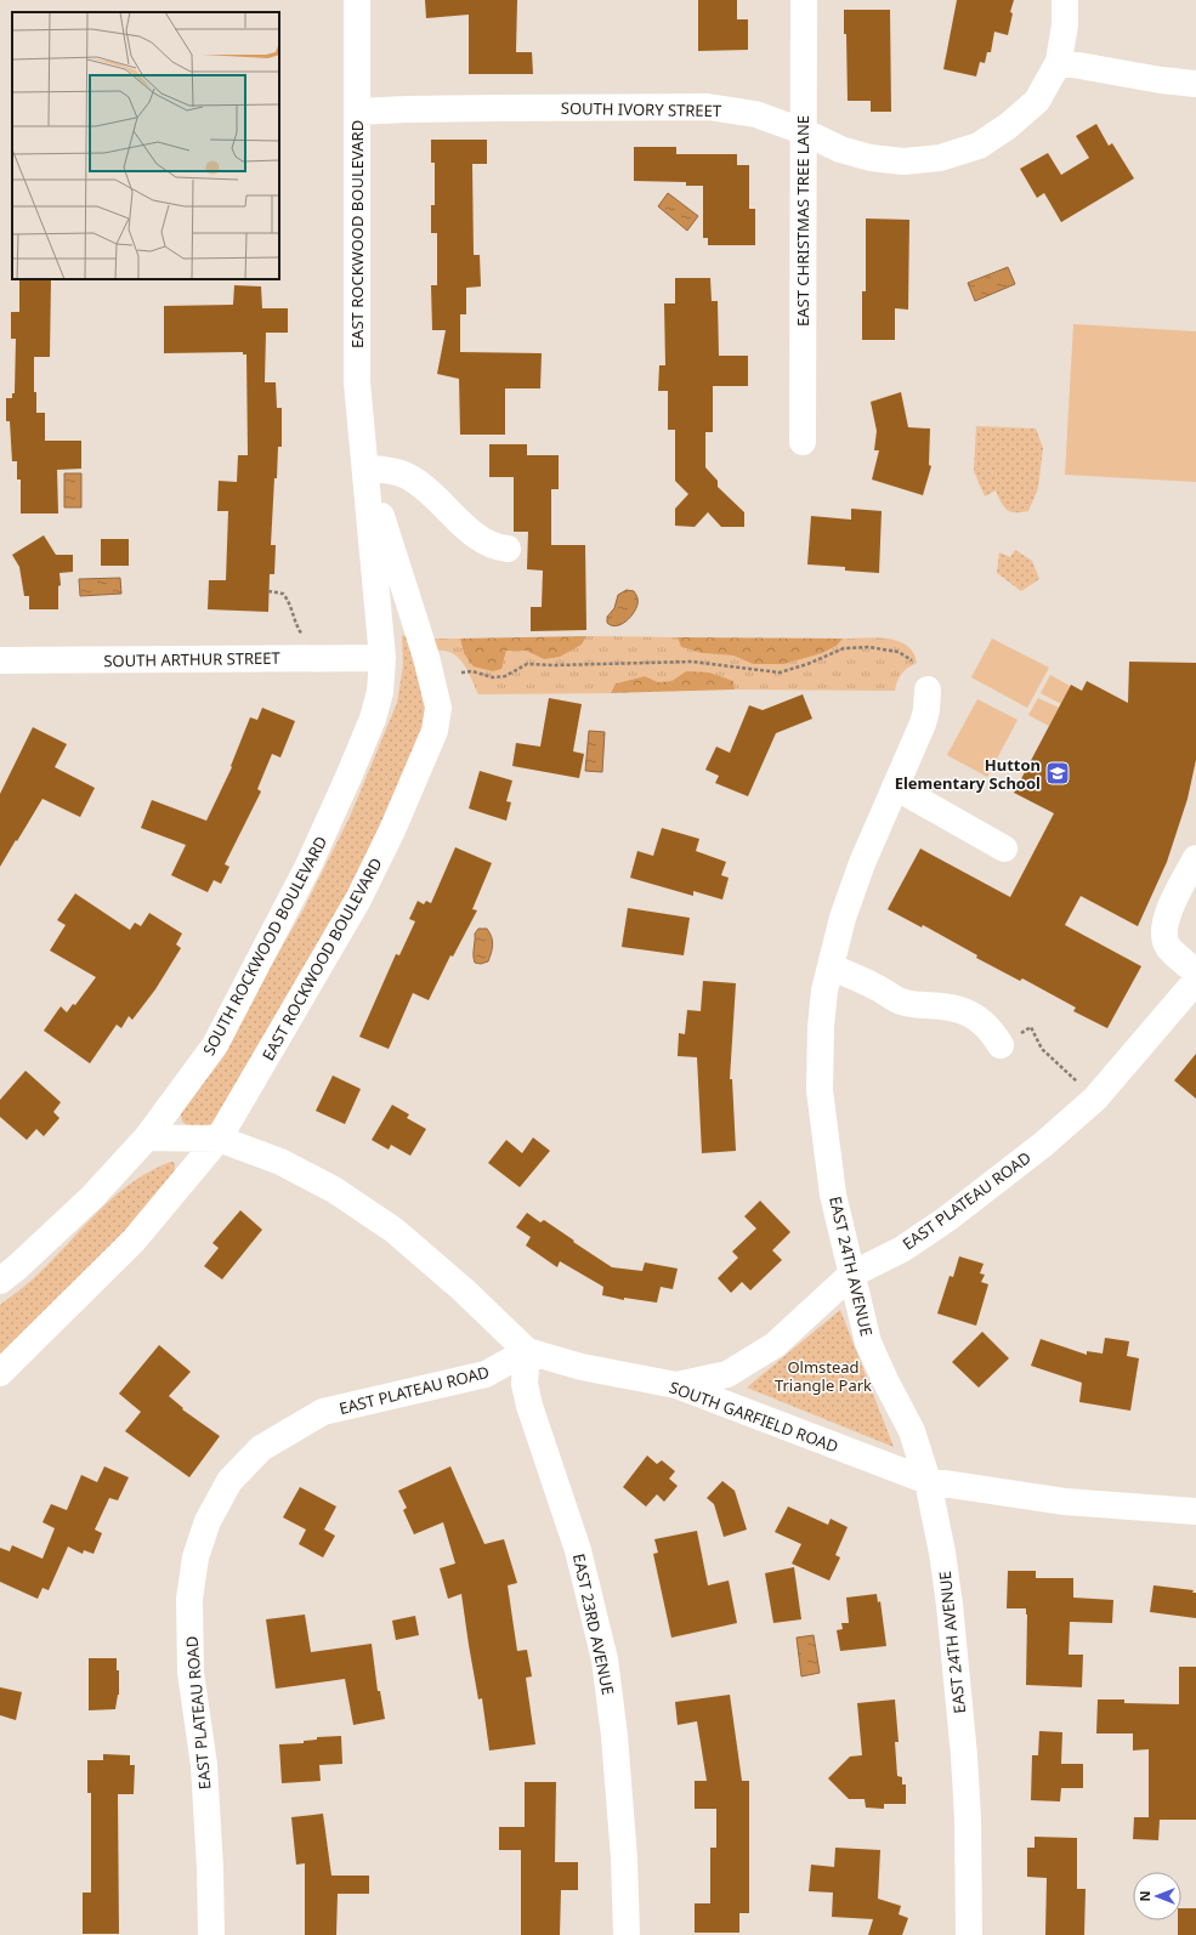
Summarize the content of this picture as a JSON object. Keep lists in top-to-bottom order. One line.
{"streets":{"street":["SOUTH IVORY STREET","EAST CHRISTMAS TREE LANE","EAST ROCKWOOD BOULEVARD","SOUTH ARTHUR STREET","SOUTH ROCKWOOD BOULEVARD","EAST PLATEAU ROAD","EAST 24TH AVENUE","SOUTH GARFIELD ROAD","EAST 23RD AVENUE"]},"crossings":[["SOUTH IVORY STREET","EAST CHRISTMAS TREE LANE"],["SOUTH IVORY STREET","EAST ROCKWOOD BOULEVARD"],["EAST ROCKWOOD BOULEVARD","SOUTH ARTHUR STREET"],["EAST ROCKWOOD BOULEVARD","SOUTH ROCKWOOD BOULEVARD"],["EAST ROCKWOOD BOULEVARD","SOUTH GARFIELD ROAD"],["SOUTH ARTHUR STREET","SOUTH ROCKWOOD BOULEVARD"],["SOUTH ROCKWOOD BOULEVARD","SOUTH GARFIELD ROAD"],["EAST PLATEAU ROAD","EAST 24TH AVENUE"],["EAST PLATEAU ROAD","SOUTH GARFIELD ROAD"],["EAST PLATEAU ROAD","EAST 23RD AVENUE"],["EAST 24TH AVENUE","SOUTH GARFIELD ROAD"],["SOUTH GARFIELD ROAD","EAST 23RD AVENUE"]],"parks":["Olmstead Triangle Park"],"places":{"school or university":["Hutton Elementary School"]},"north":"left"}
